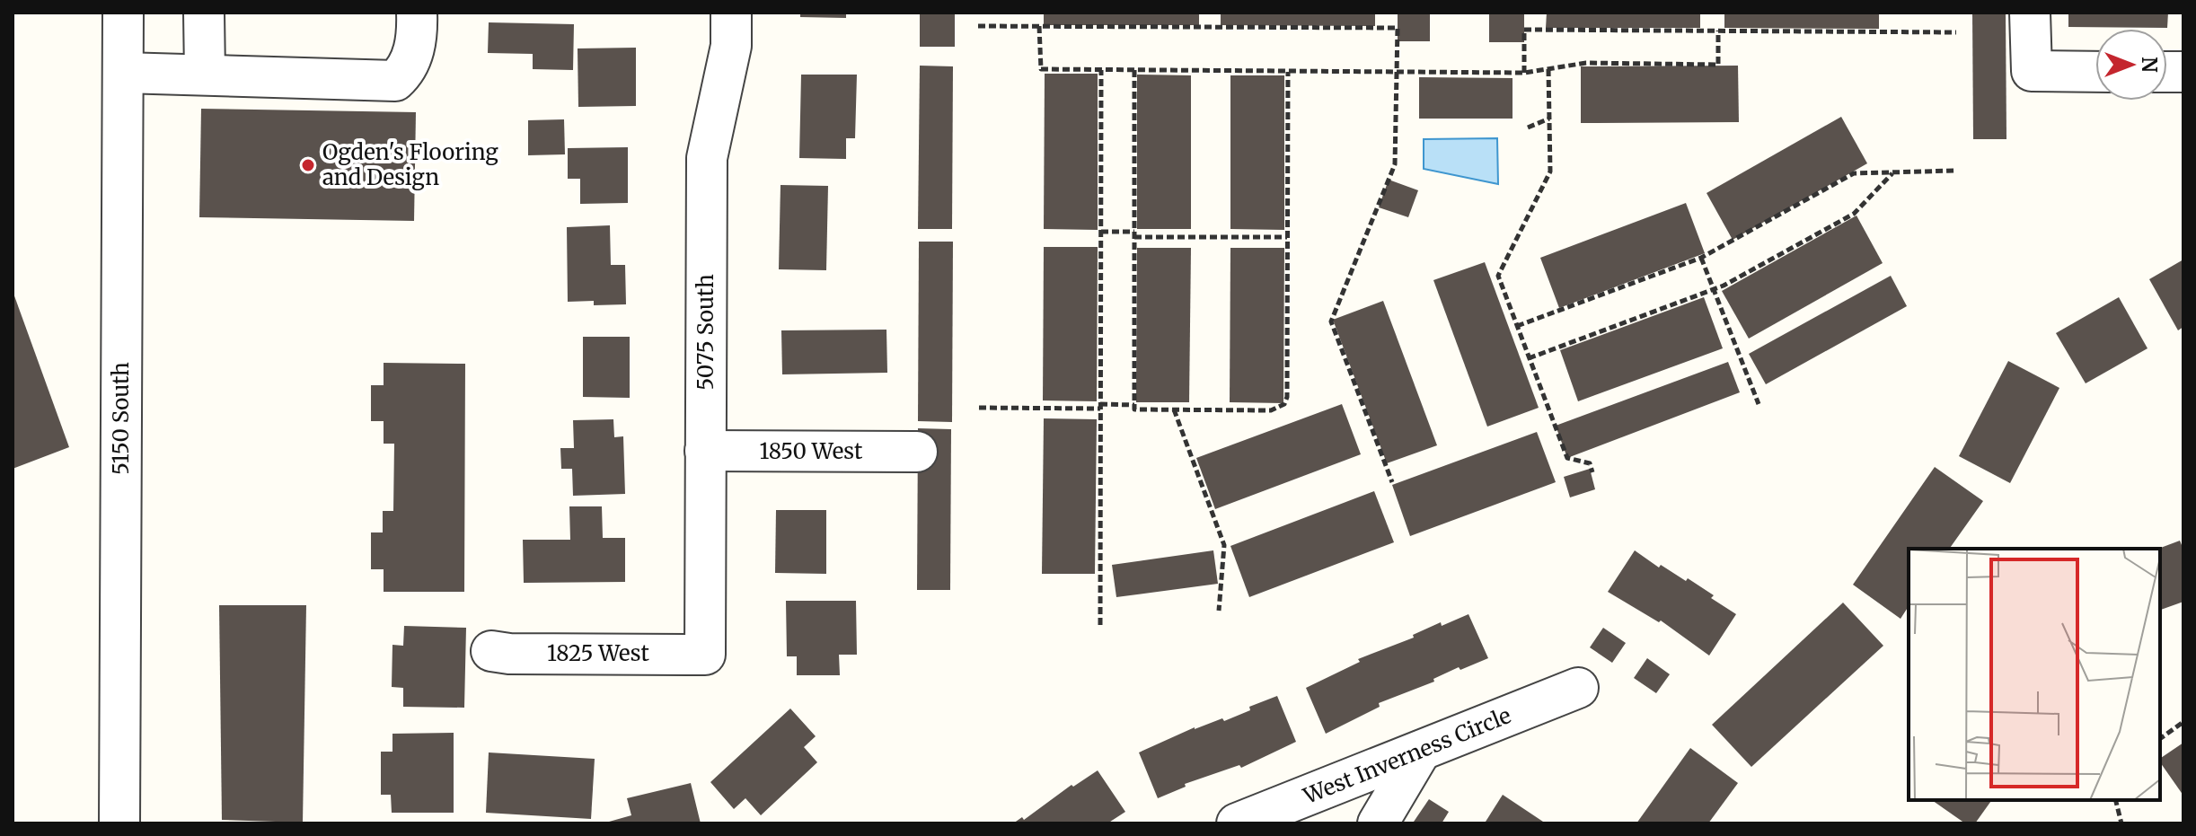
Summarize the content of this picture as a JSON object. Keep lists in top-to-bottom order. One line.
{"streets":{"street":["5075 South","5150 South","1850 West","1825 West","West Inverness Circle"]},"crossings":[["5075 South","1850 West"],["5075 South","1825 West"]],"places":["Ogden's Flooring and Design"],"north":"right"}
